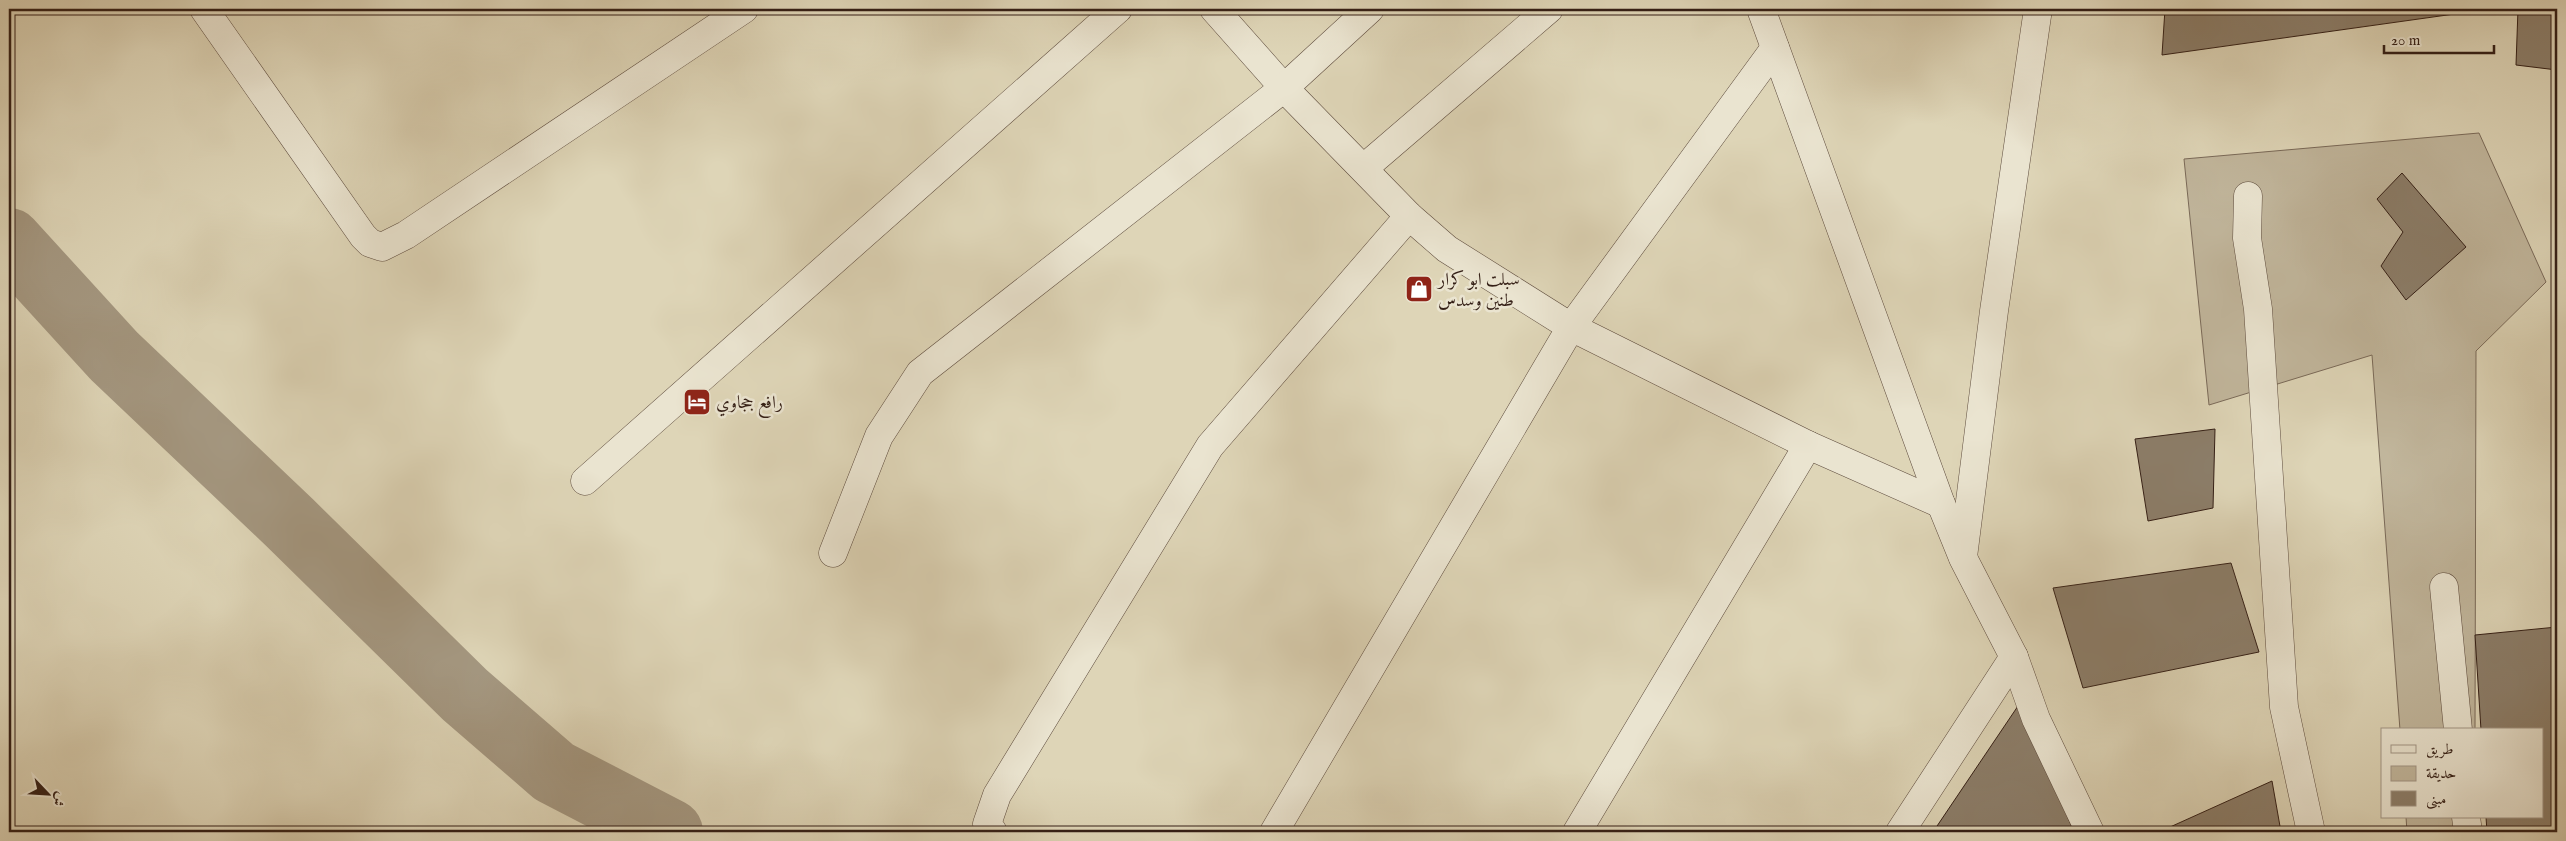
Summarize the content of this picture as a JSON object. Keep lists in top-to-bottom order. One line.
{"places":{"shop":["سبلت ابو كرار طنين وسدس"],"hotel":["رافع ججاوي"]},"legend":["طريق","حديقة","مبنى"],"scale_bar":"20 m","north":"bottom right"}
